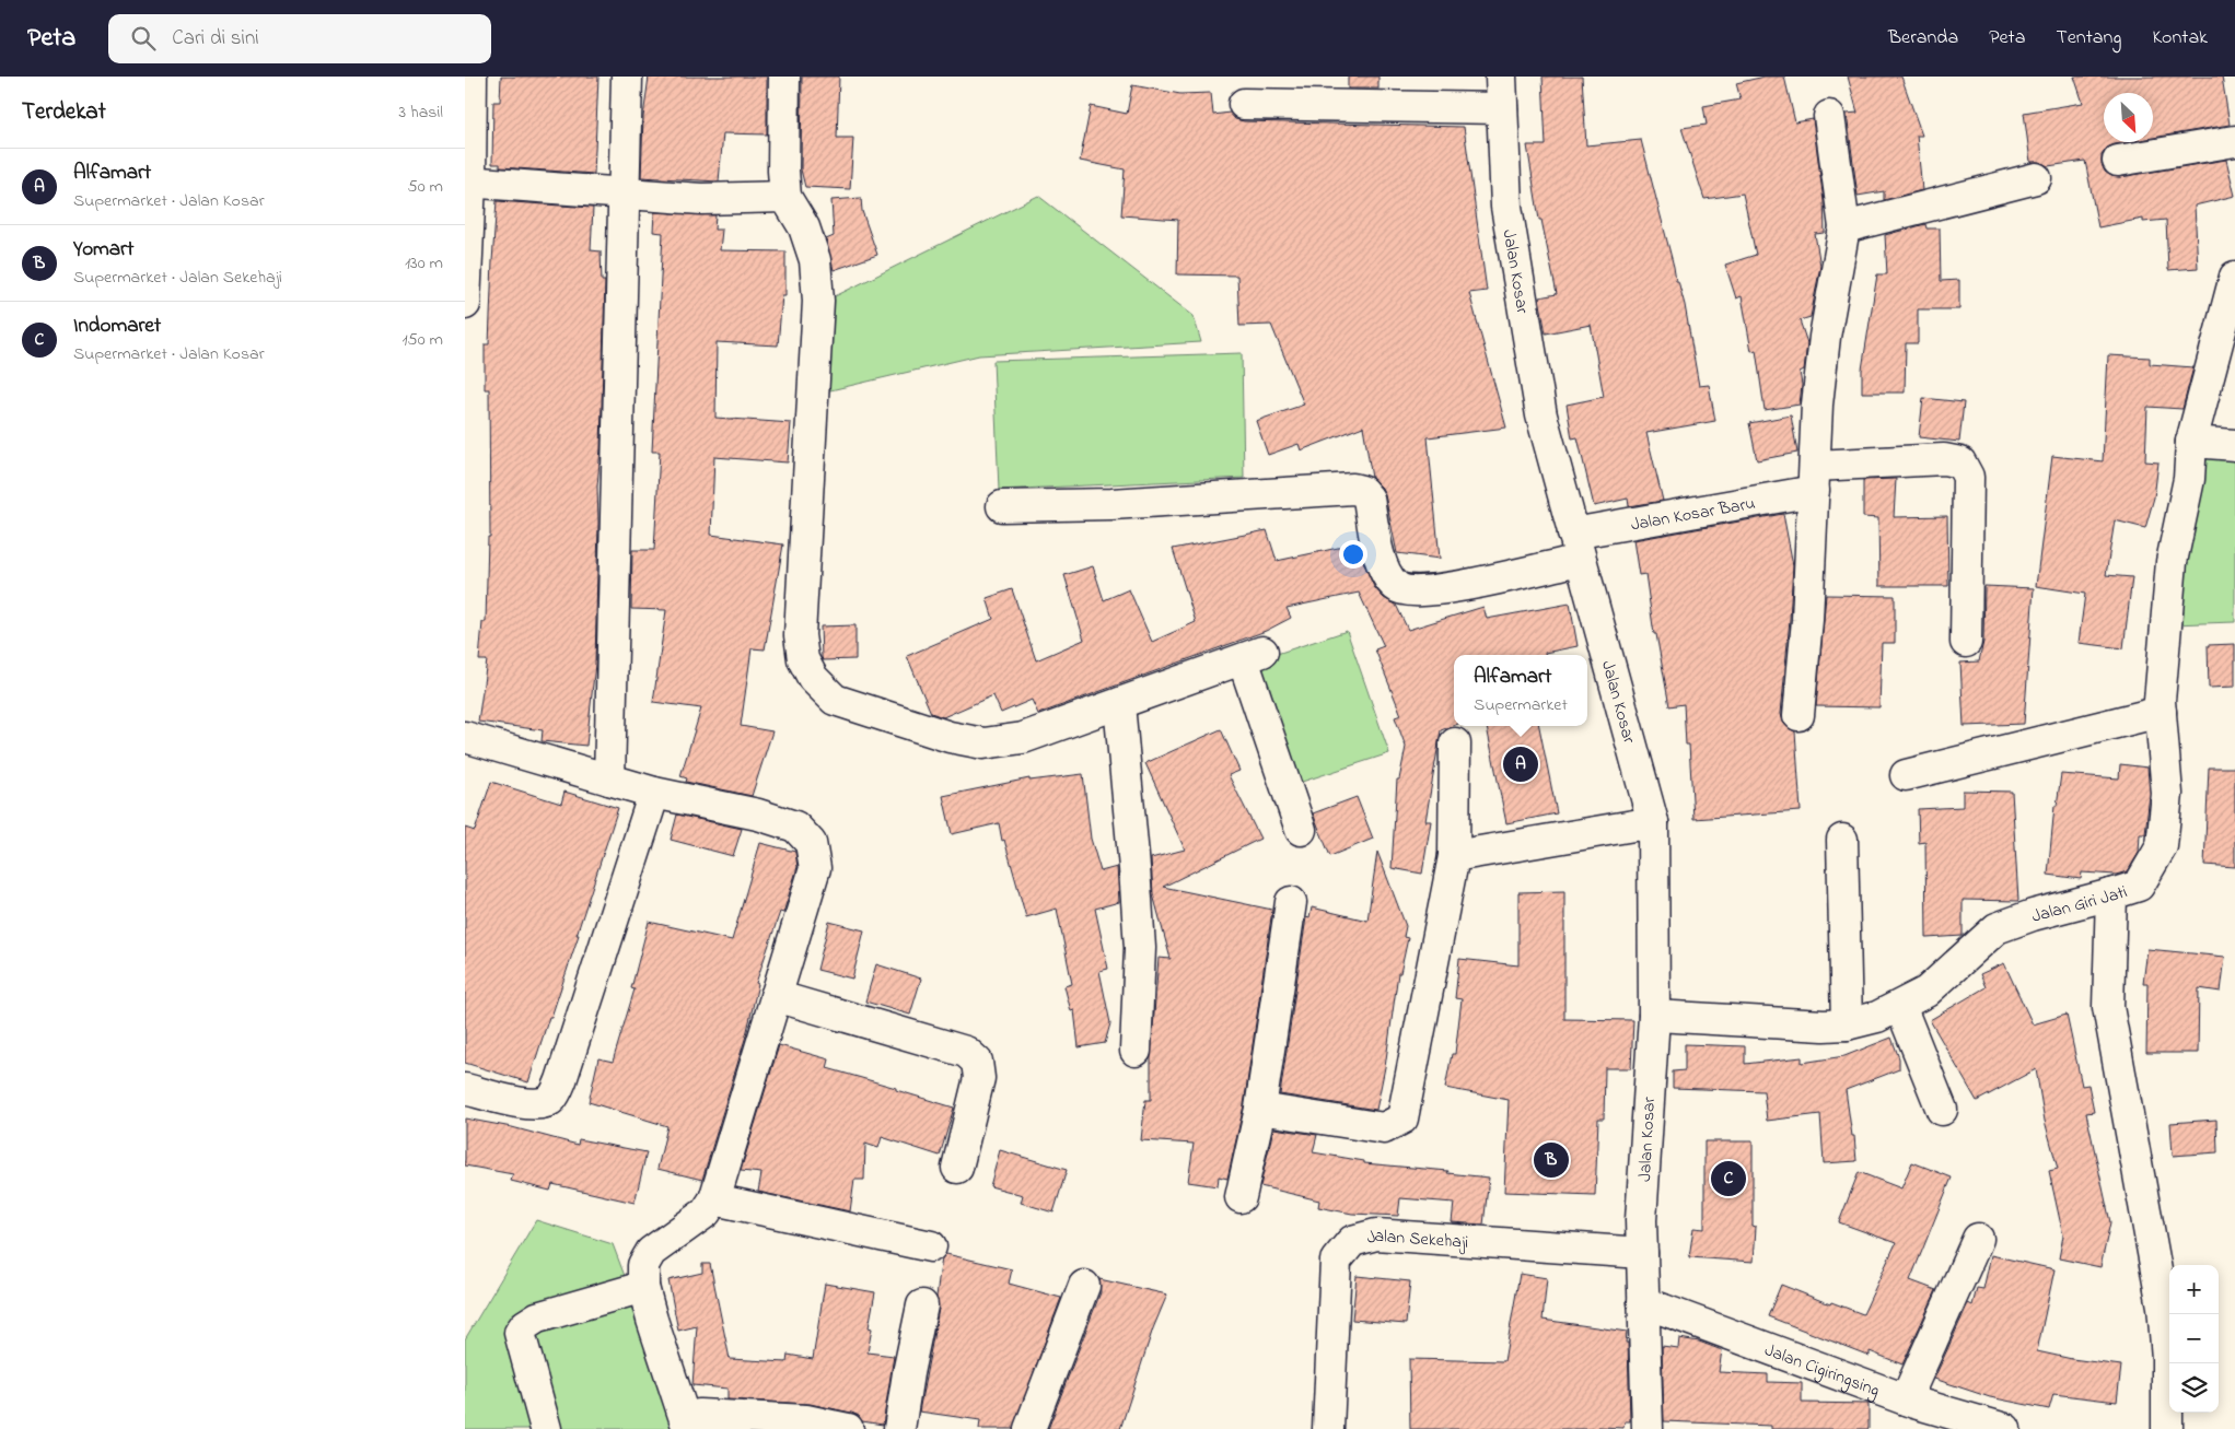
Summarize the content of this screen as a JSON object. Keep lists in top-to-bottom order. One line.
{"streets":{"street":["Jalan Kosar","Jalan Kosar Baru","Jalan Giri Jati","Jalan Sekehaji","Jalan Cigiringsing"]},"crossings":[["Jalan Kosar","Jalan Kosar Baru"],["Jalan Kosar","Jalan Giri Jati"],["Jalan Kosar","Jalan Sekehaji"],["Jalan Kosar","Jalan Cigiringsing"]],"north":"bottom right","page":{"header":"Peta","search":"Cari di sini","nav":["Beranda","Peta","Tentang","Kontak"],"heading":["Terdekat","3 hasil"],"list":[{"mark":"A","name":"Alfamart","note":"Supermarket · Jalan Kosar","value":"50 m"},{"mark":"B","name":"Yomart","note":"Supermarket · Jalan Sekehaji","value":"130 m"},{"mark":"C","name":"Indomaret","note":"Supermarket · Jalan Kosar","value":"150 m"}],"popup":["Alfamart","Supermarket"],"pins":["A","B","C"],"map_buttons":["+","−"]}}
